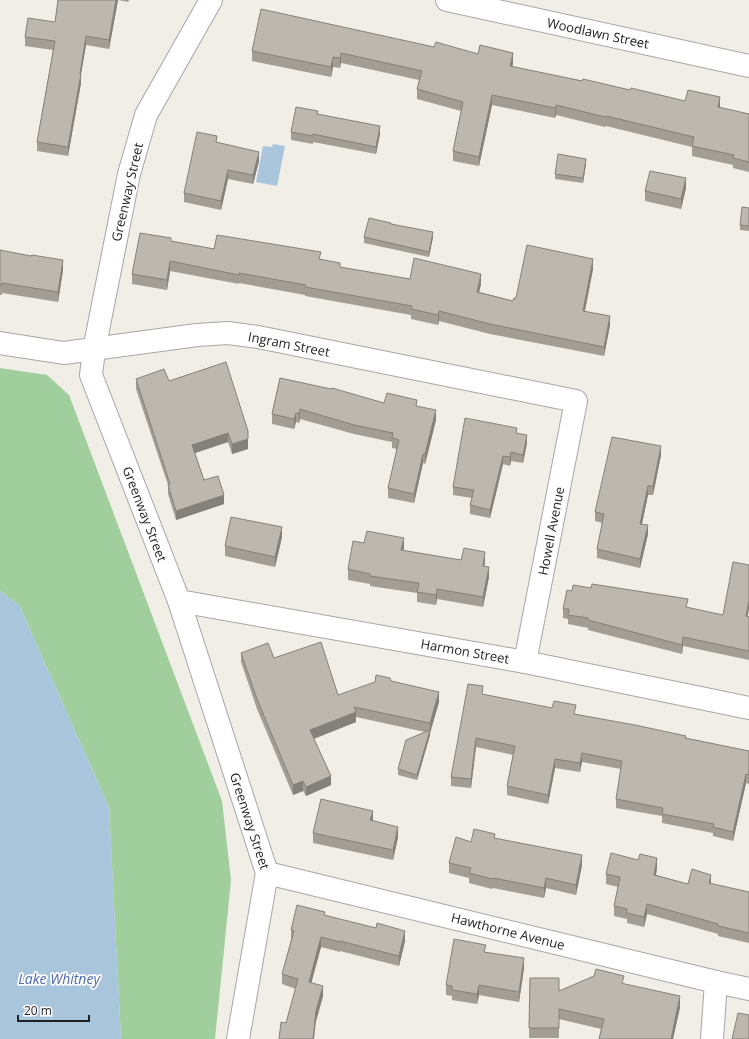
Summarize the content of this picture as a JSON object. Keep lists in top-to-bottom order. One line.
{"streets":{"street":["Woodlawn Street","Greenway Street","Ingram Street","Howell Avenue","Harmon Street","Hawthorne Avenue"]},"crossings":[["Greenway Street","Ingram Street"],["Greenway Street","Harmon Street"],["Greenway Street","Hawthorne Avenue"],["Ingram Street","Howell Avenue"],["Howell Avenue","Harmon Street"]],"water":["Lake Whitney"],"scale_bar":"20 m"}
